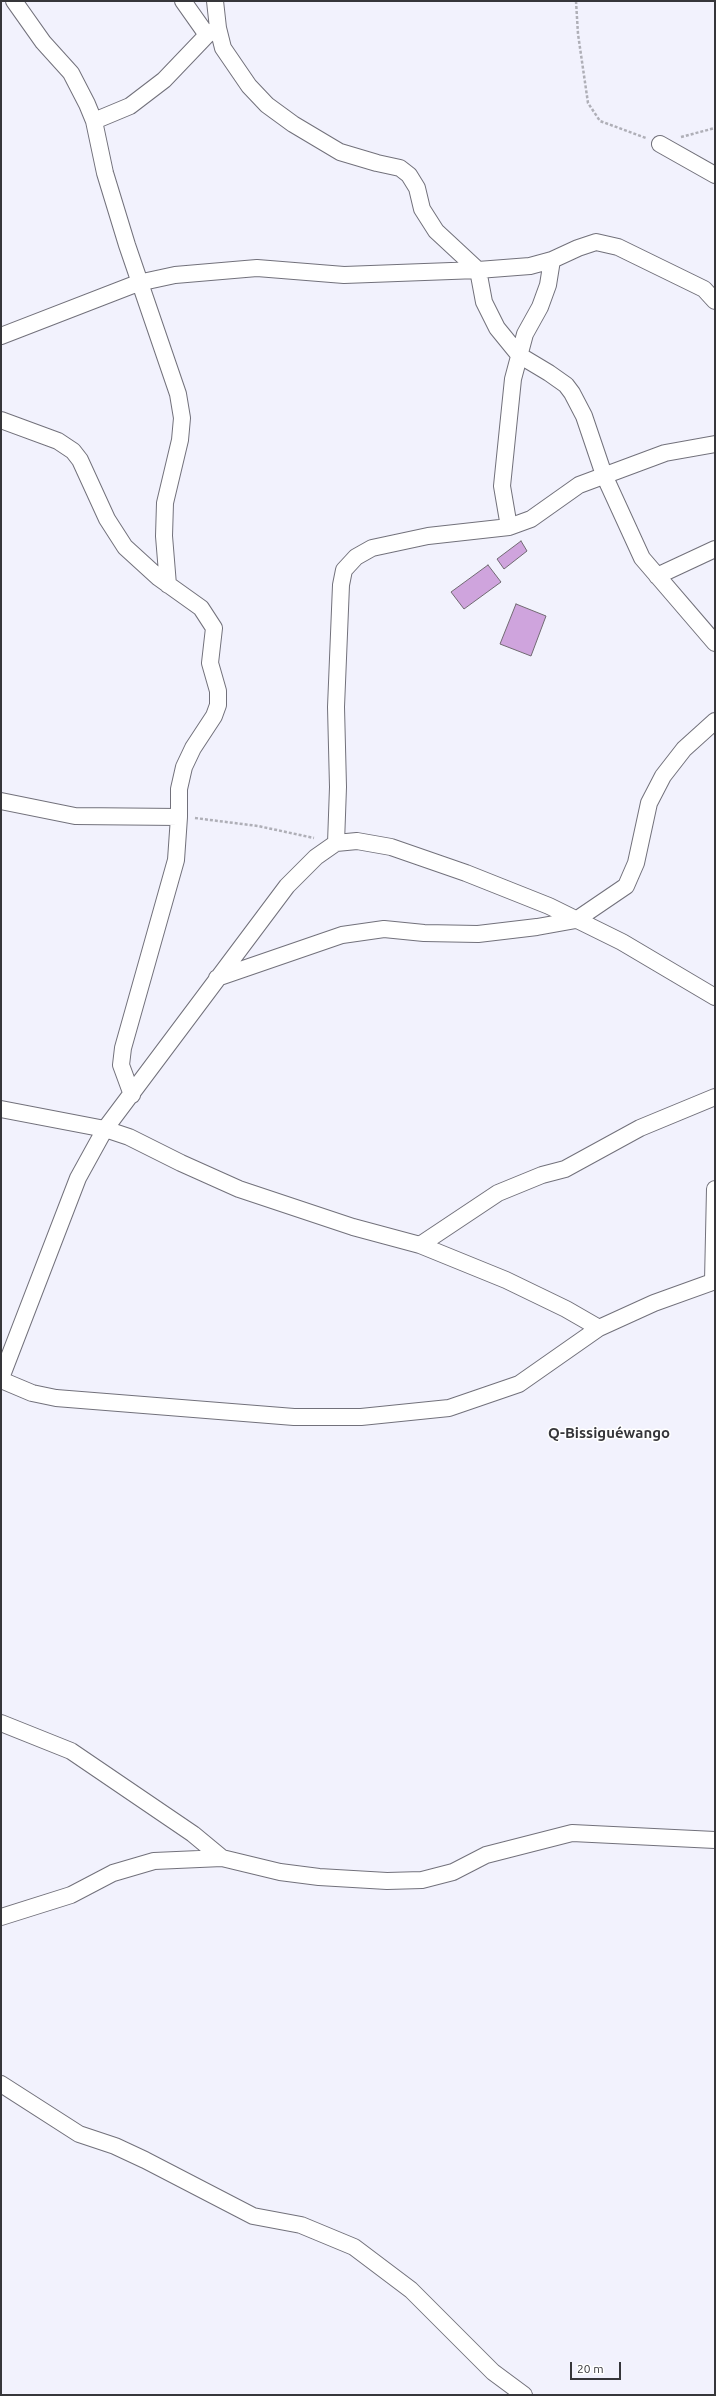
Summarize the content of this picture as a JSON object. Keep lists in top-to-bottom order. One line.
{"districts":["Q-Bissiguéwango"],"scale_bar":"20 m"}
